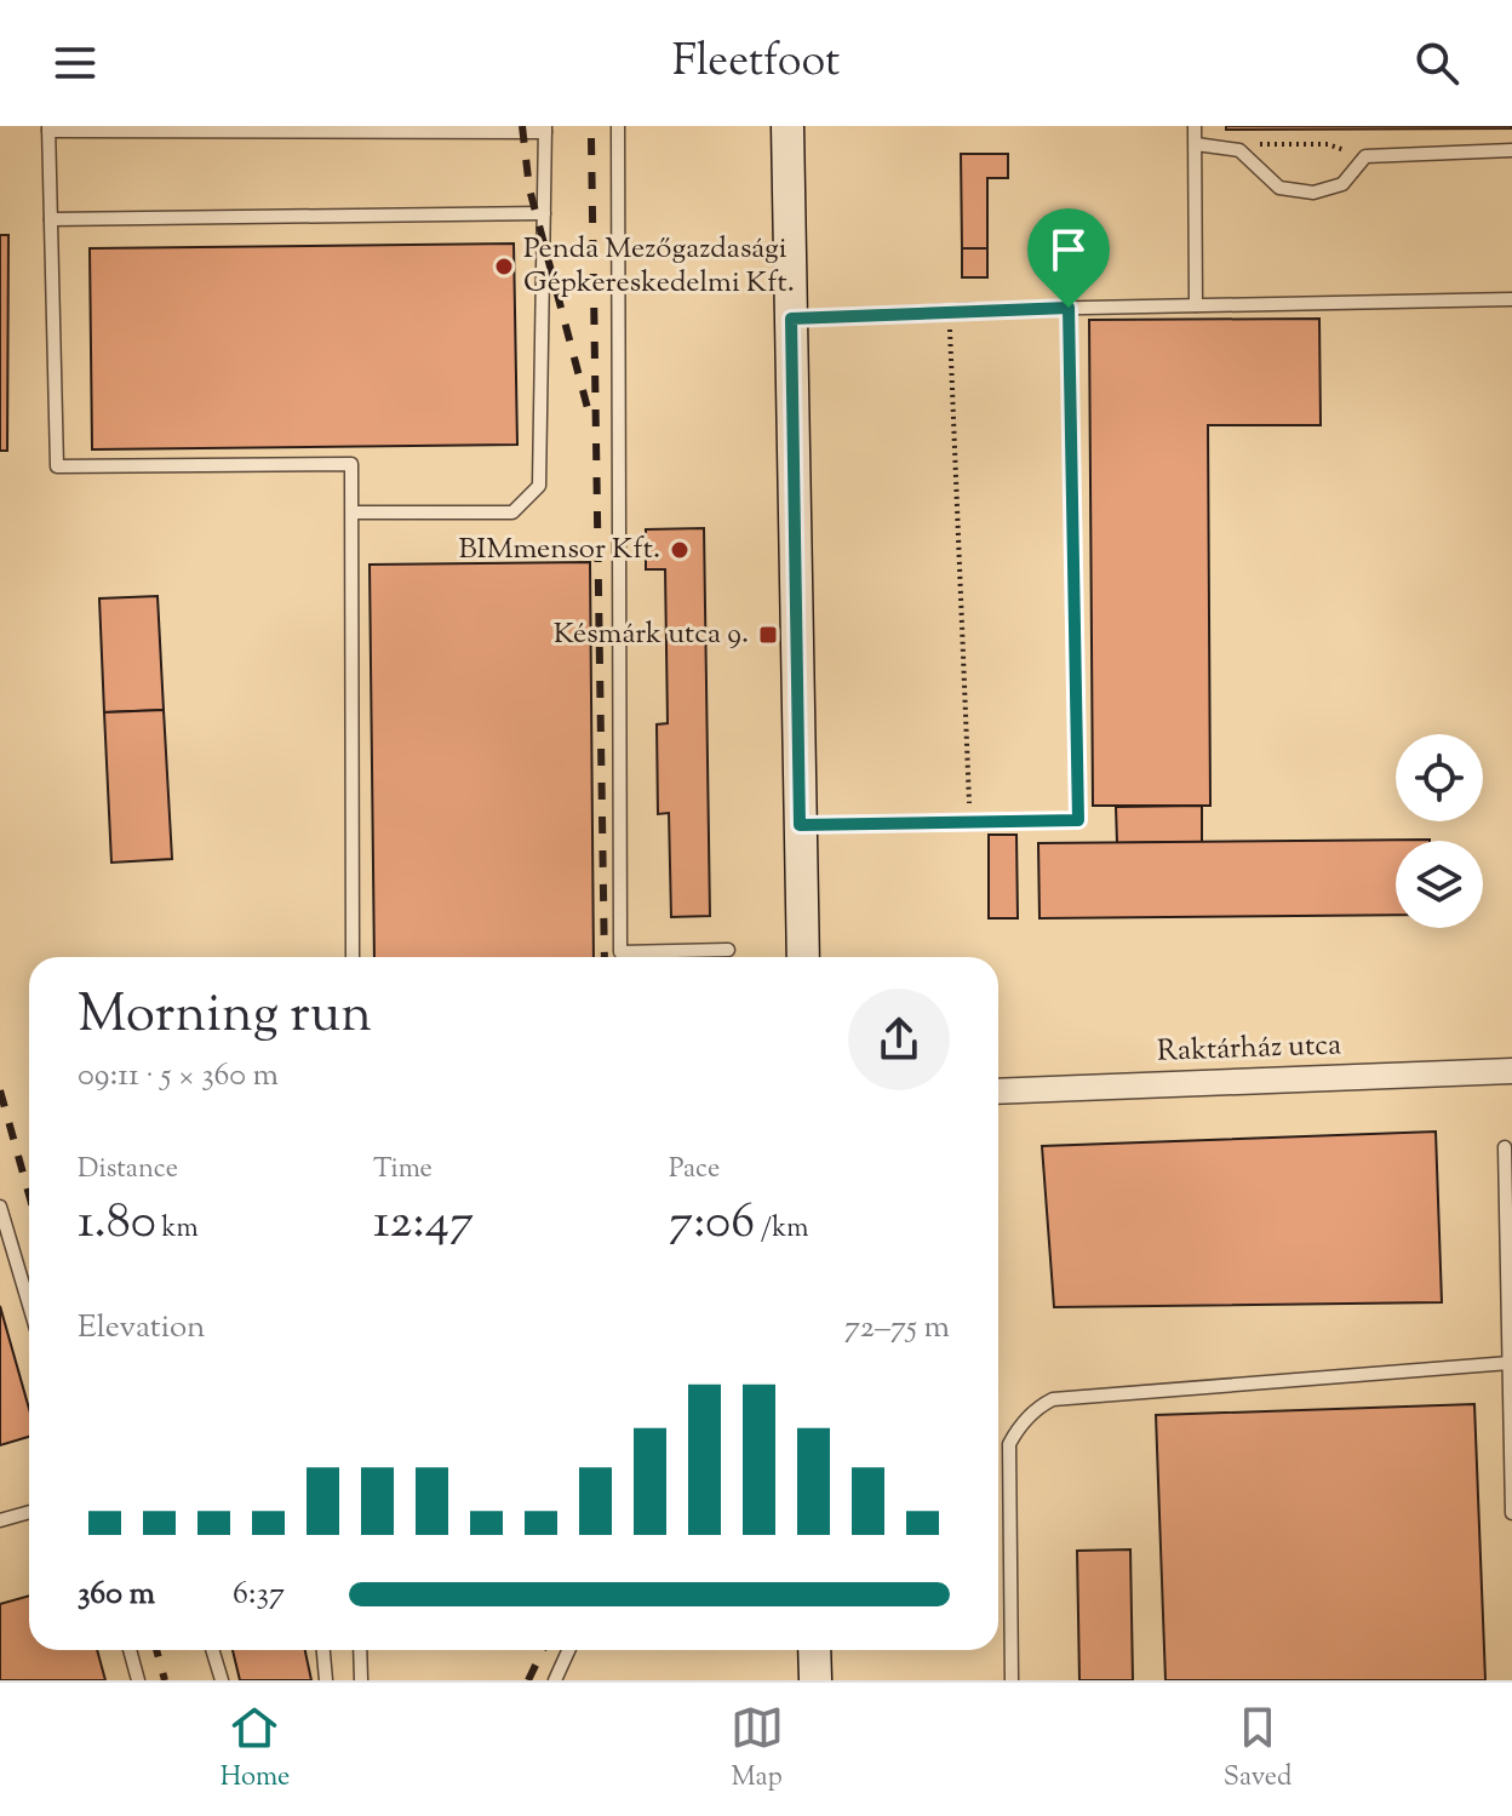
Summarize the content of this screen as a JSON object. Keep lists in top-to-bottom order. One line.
{"streets":{"street":["Raktárház utca"]},"places":{"other":["Penda Mezőgazdasági Gépkereskedelmi Kft.","BIMmensor Kft."],"transit":["Késmárk utca 9."]},"page":{"header":"Fleetfoot","heading":["Morning run","09:11 · 5 × 360 m"],"stats":[["Distance","1.80 km"],["Time","12:47"],["Pace","7:06 /km"]],"chart":["Elevation","72–75 m"],"list":[{"name":"360 m","note":"6:37"}],"tabs":["Home","Map","Saved"]}}
